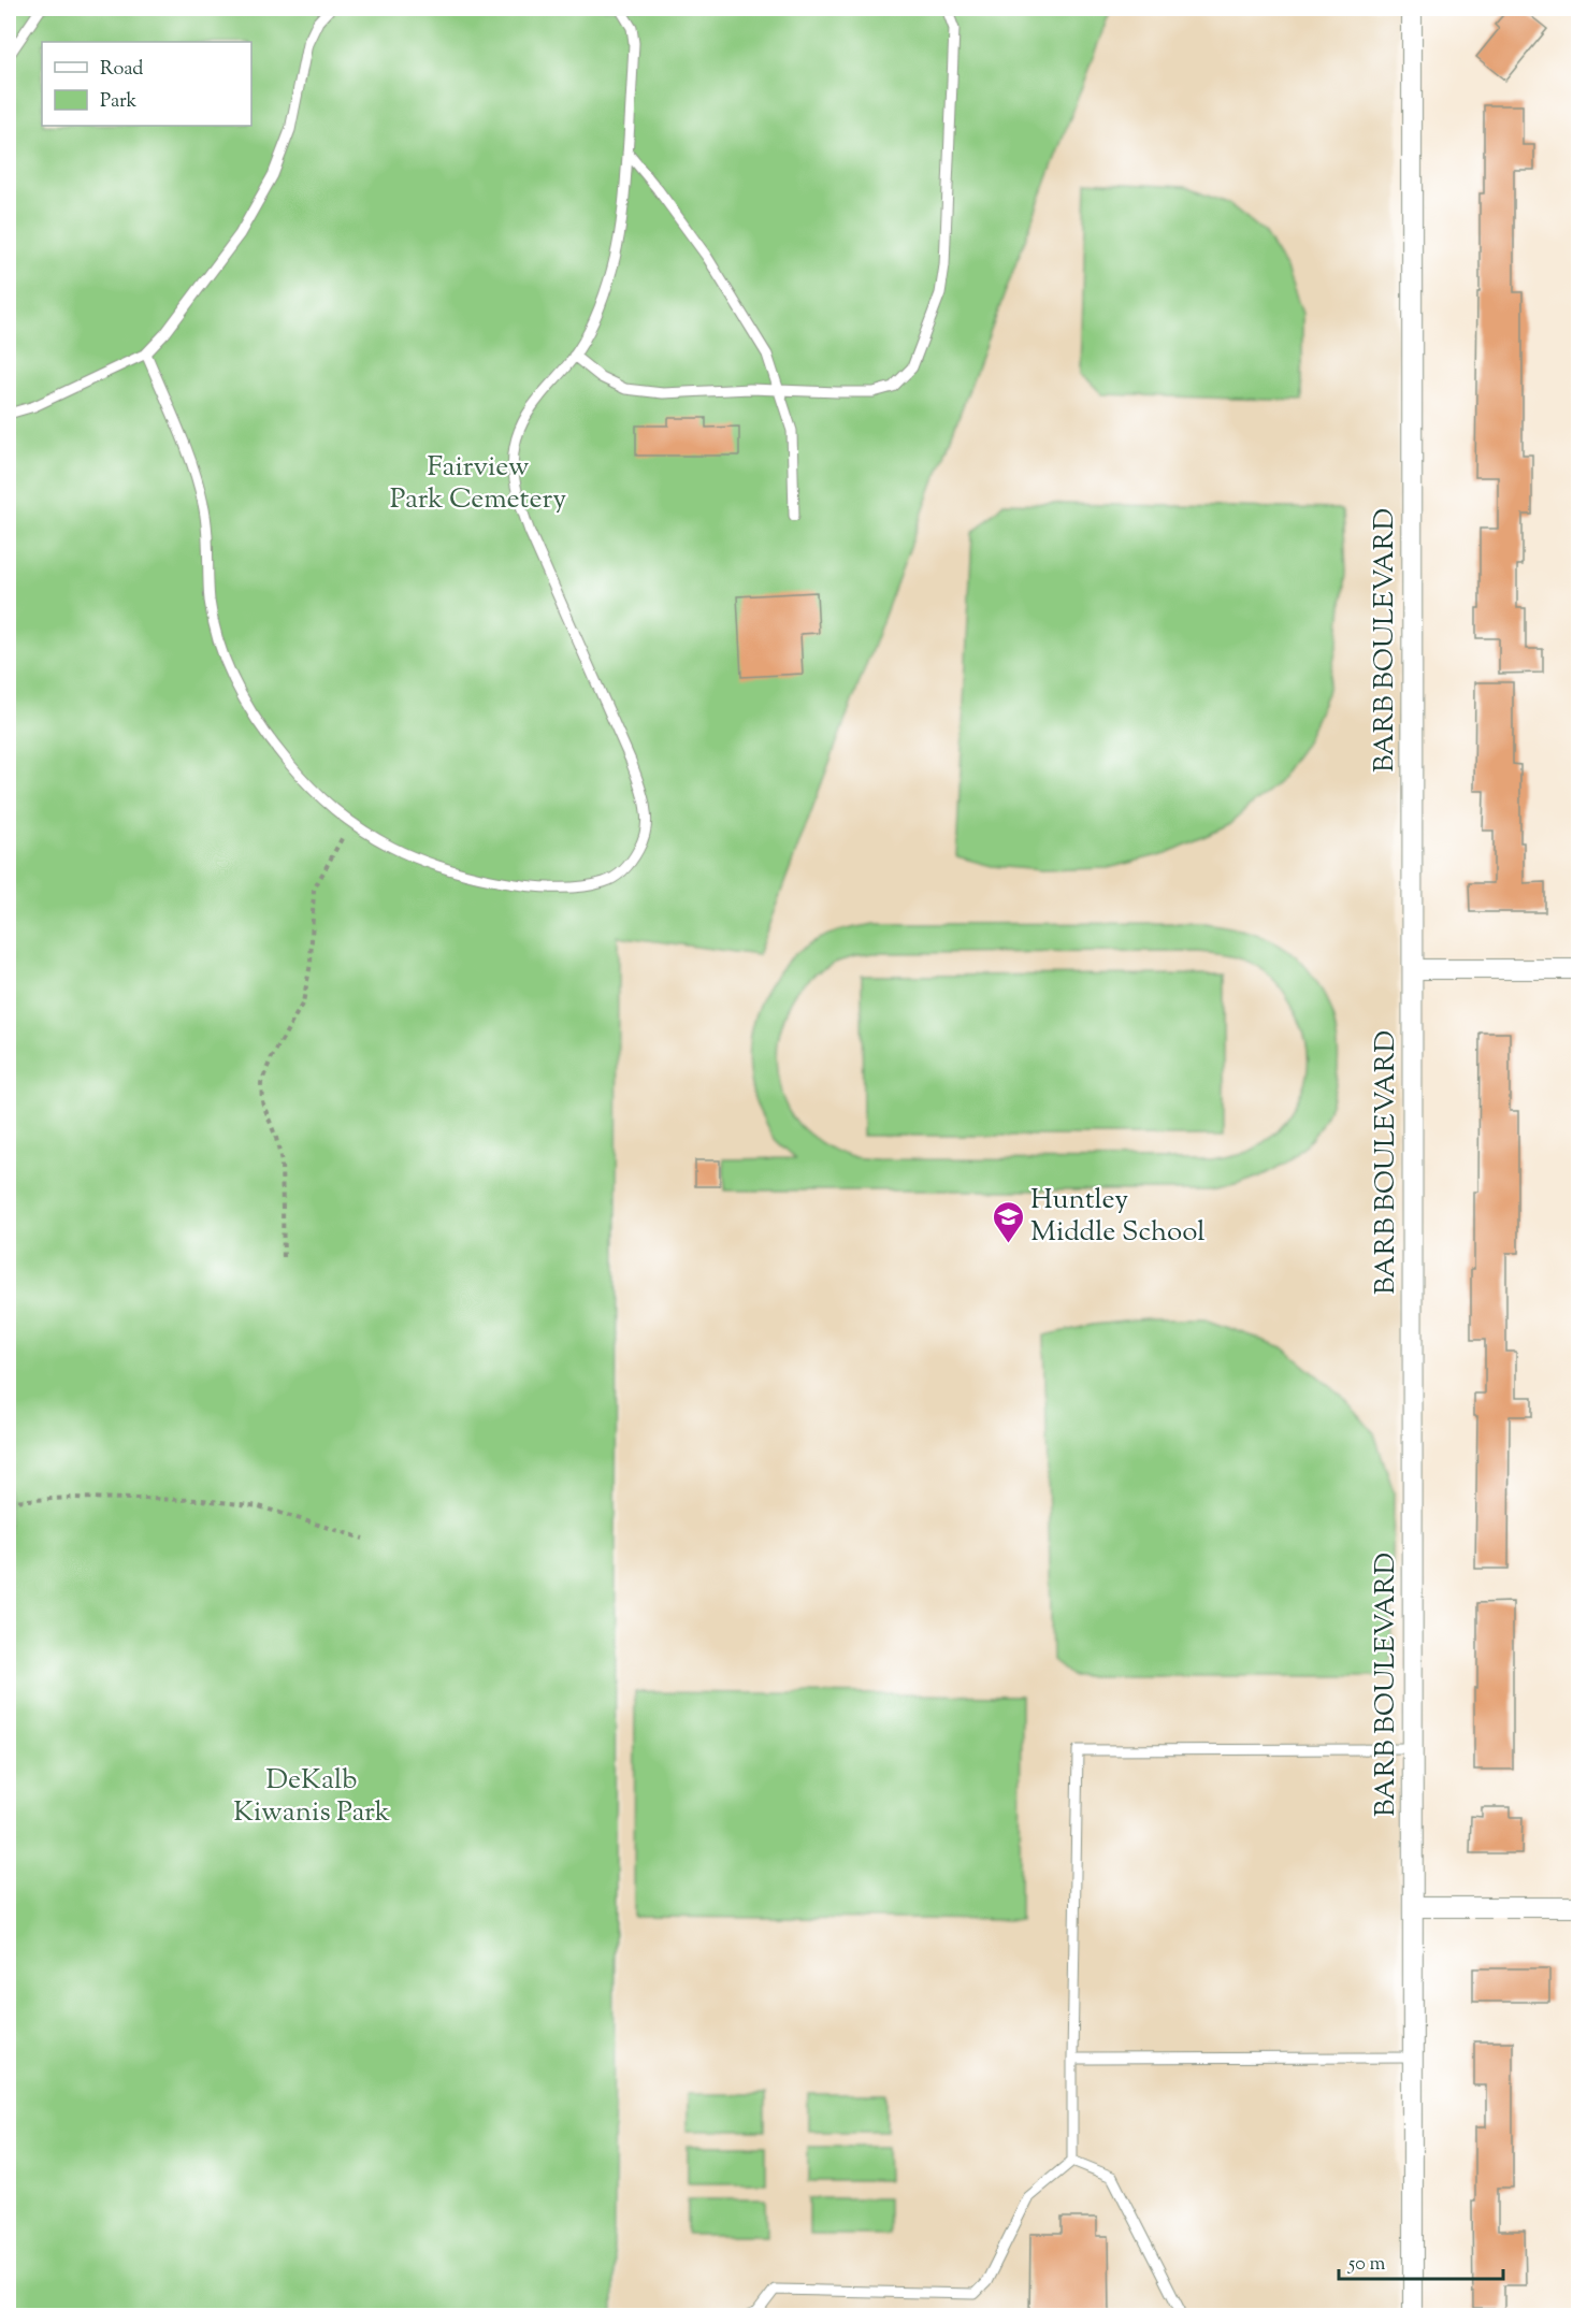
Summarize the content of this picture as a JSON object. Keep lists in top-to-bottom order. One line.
{"streets":{"street":["BARB BOULEVARD"]},"parks":["Fairview Park Cemetery","DeKalb Kiwanis Park"],"places":{"school or university":["Huntley Middle School"]},"legend":["Road","Park"],"scale_bar":"50 m"}
